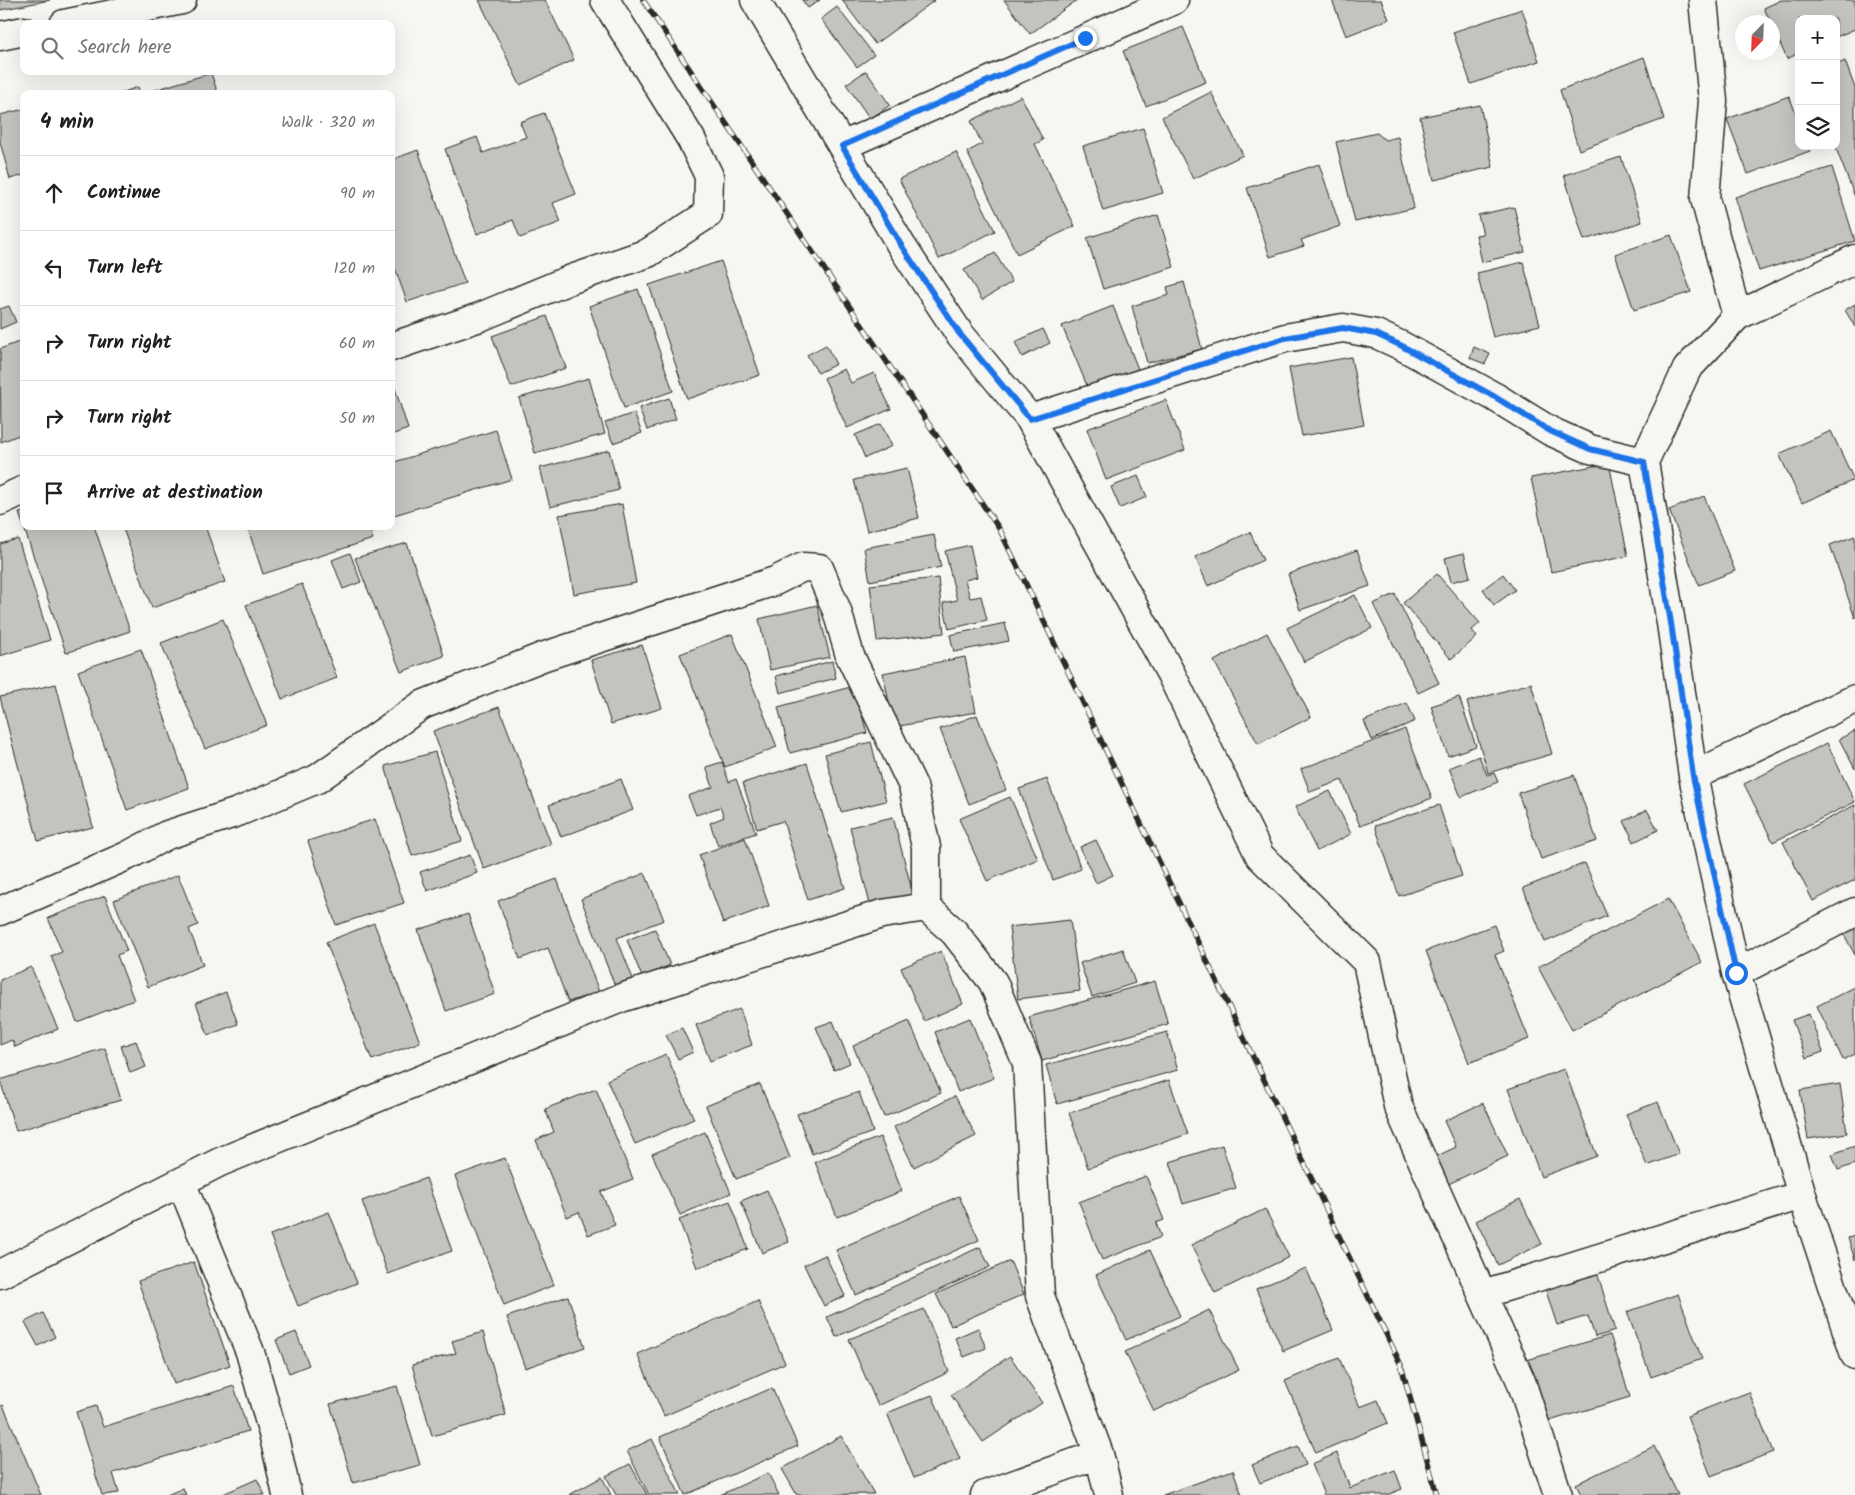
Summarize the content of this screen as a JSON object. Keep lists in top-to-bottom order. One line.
{"north":"bottom left","page":{"map_buttons":["+","−"],"search":"Search here","heading":["4 min","Walk · 320 m"],"list":[["Continue","90 m"],["Turn left","120 m"],["Turn right","60 m"],["Turn right","50 m"],"Arrive at destination"]}}
